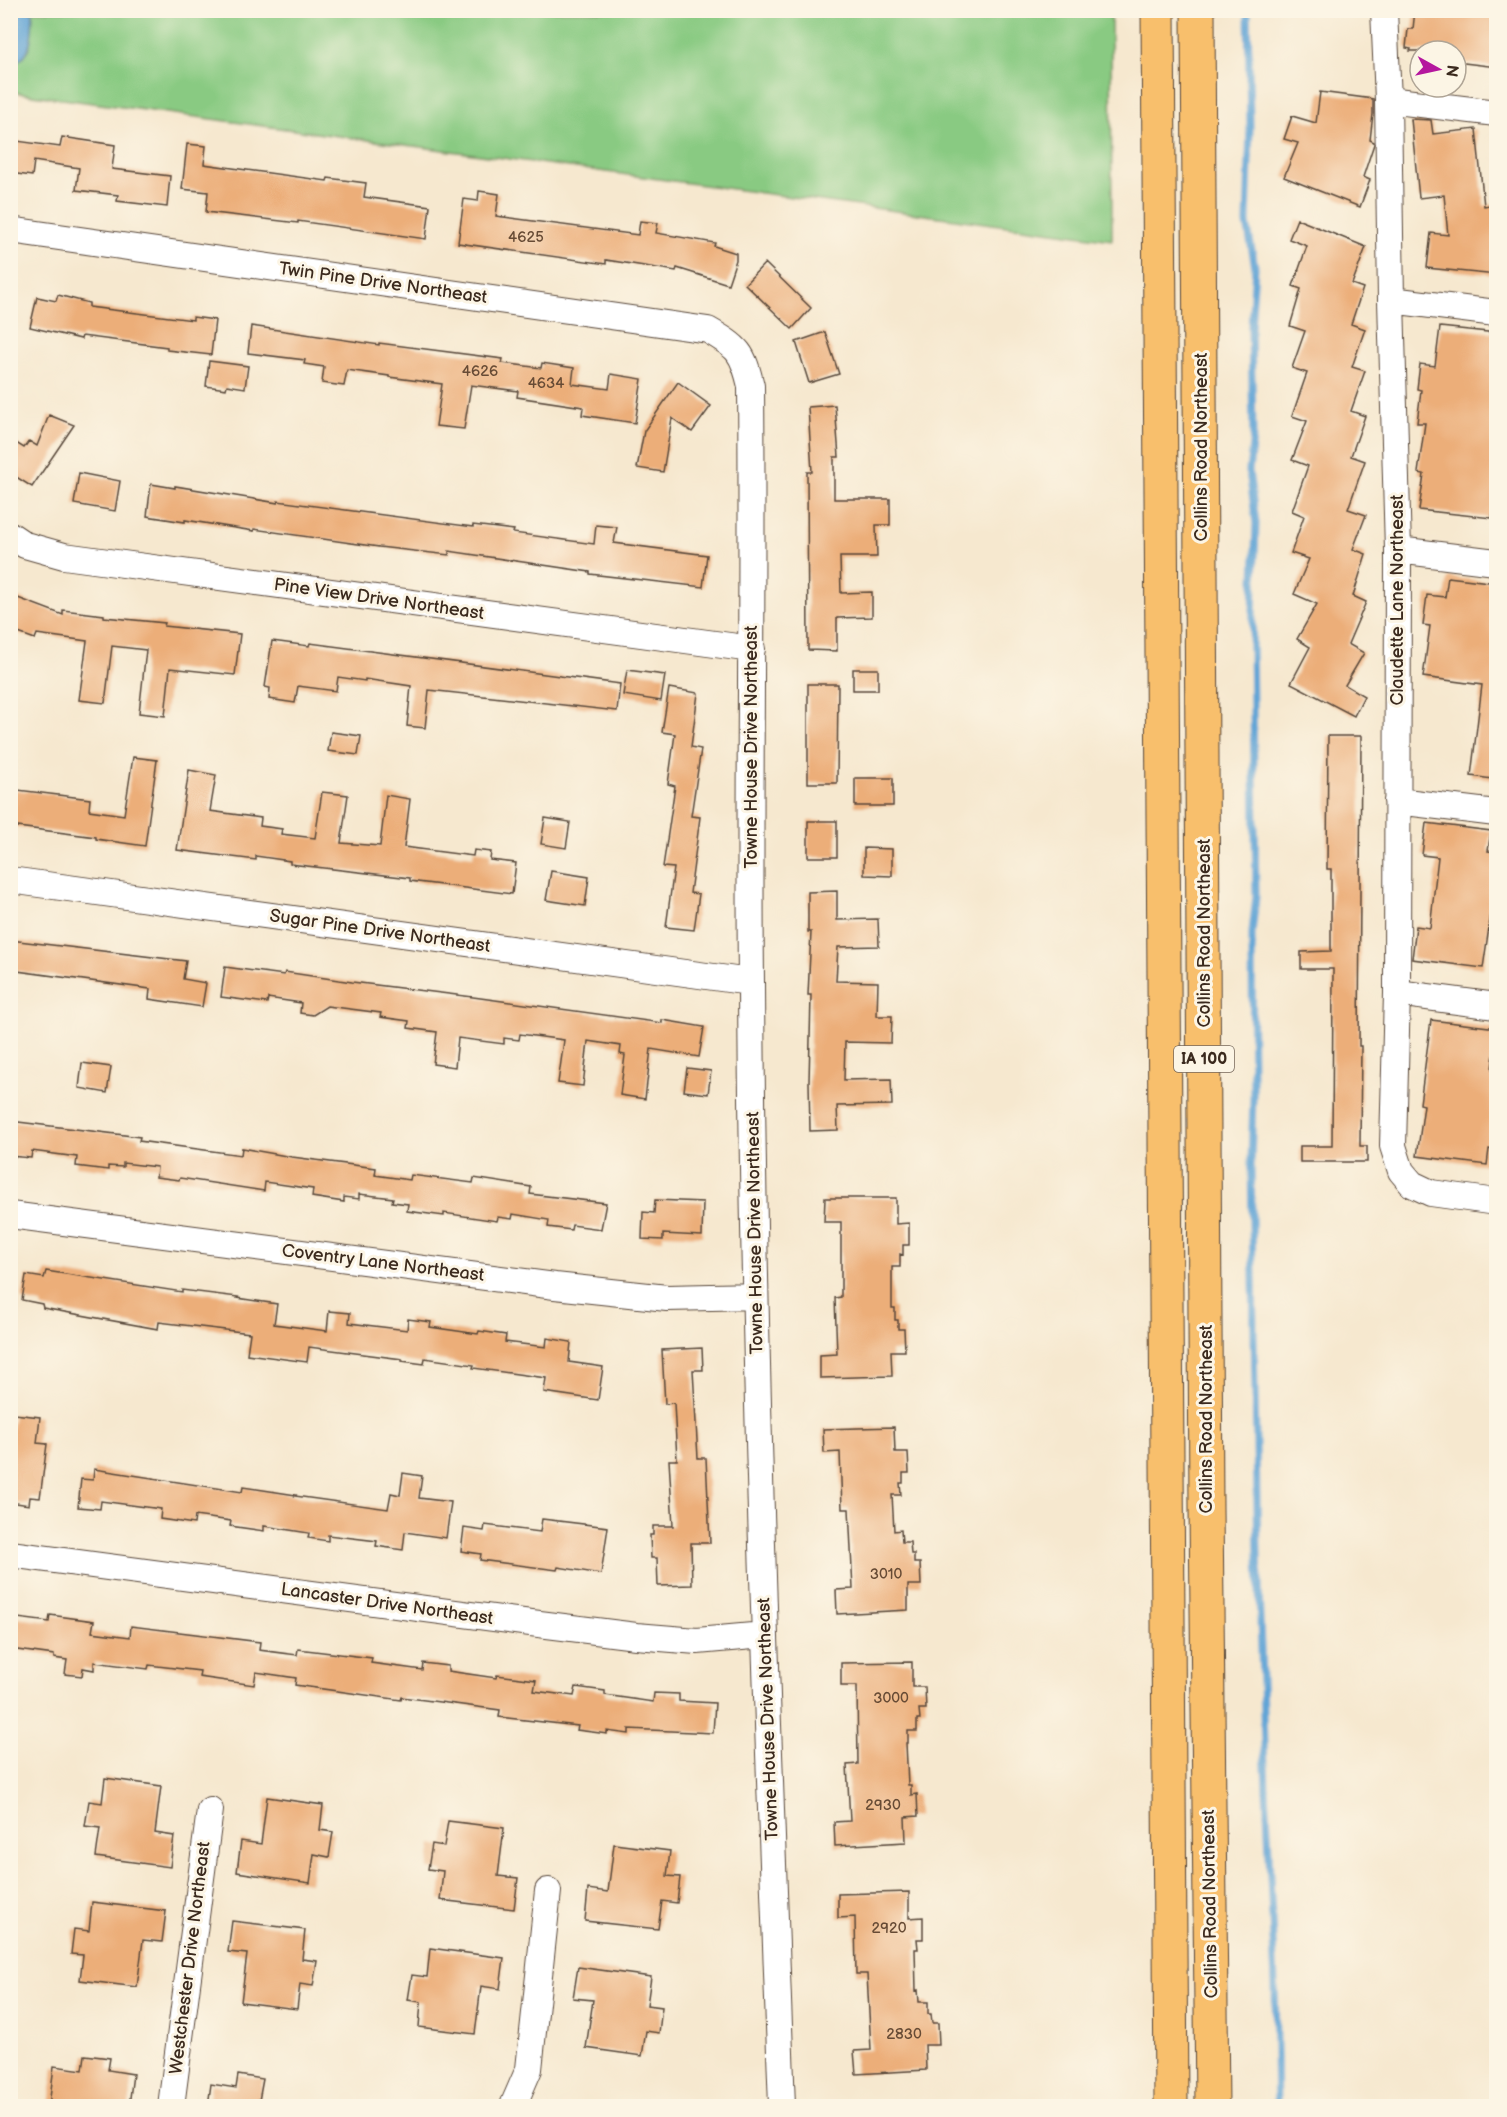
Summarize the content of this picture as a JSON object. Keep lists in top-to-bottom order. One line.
{"streets":{"highway":["Collins Road Northeast","IA 100"],"street":["Twin Pine Drive Northeast","Pine View Drive Northeast","Claudette Lane Northeast","Towne House Drive Northeast","Sugar Pine Drive Northeast","Coventry Lane Northeast","Lancaster Drive Northeast","Westchester Drive Northeast"]},"crossings":[["Twin Pine Drive Northeast","Towne House Drive Northeast"],["Pine View Drive Northeast","Towne House Drive Northeast"],["Towne House Drive Northeast","Sugar Pine Drive Northeast"],["Towne House Drive Northeast","Coventry Lane Northeast"],["Towne House Drive Northeast","Lancaster Drive Northeast"]],"house_numbers":["4625","4626","4634","3010","3000","2930","2920","2830"],"north":"right"}
